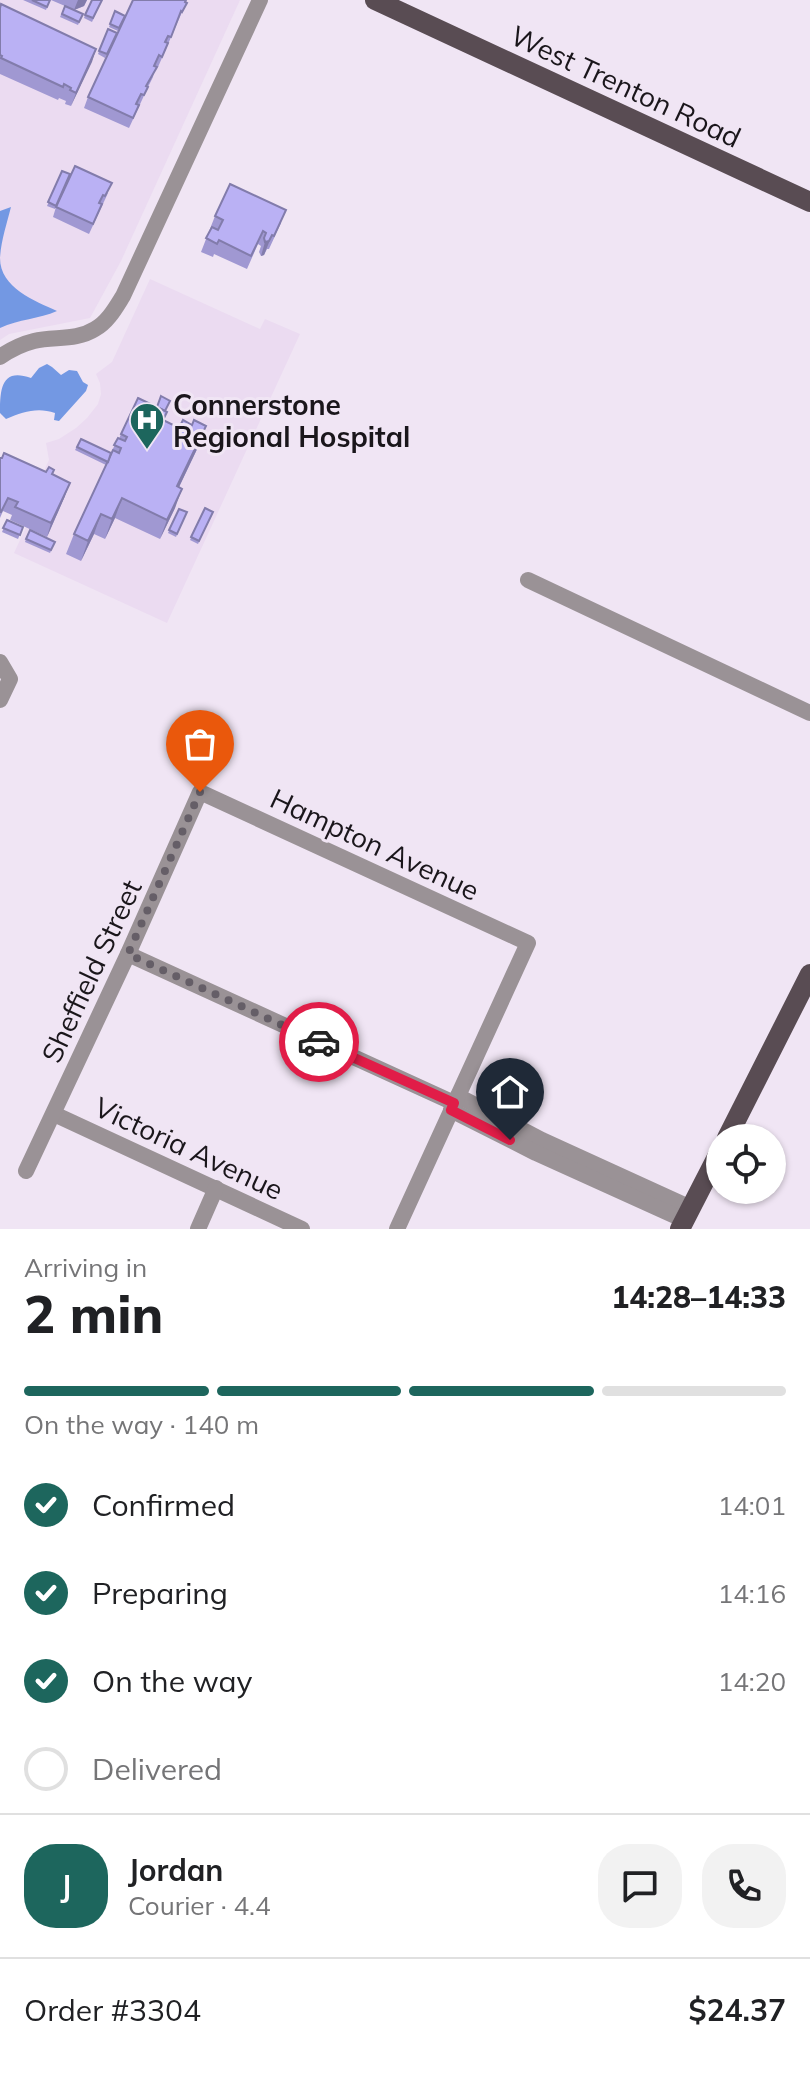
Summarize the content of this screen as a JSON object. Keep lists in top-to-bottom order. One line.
{"streets":{"main road":["West Trenton Road"],"street":["Hampton Avenue","Sheffield Street","Victoria Avenue"]},"crossings":[["Hampton Avenue","Sheffield Street"],["Sheffield Street","Victoria Avenue"]],"places":{"hospital":["Connerstone Regional Hospital"]},"page":{"heading":["2 min","Arriving in","14:28–14:33"],"panel":["Jordan","Courier · 4.4","Order #3304","$24.37"],"bar":"On the way · 140 m","list":[["Confirmed","14:01"],["Preparing","14:16"],["On the way","14:20"],"Delivered"],"round":"J"}}
